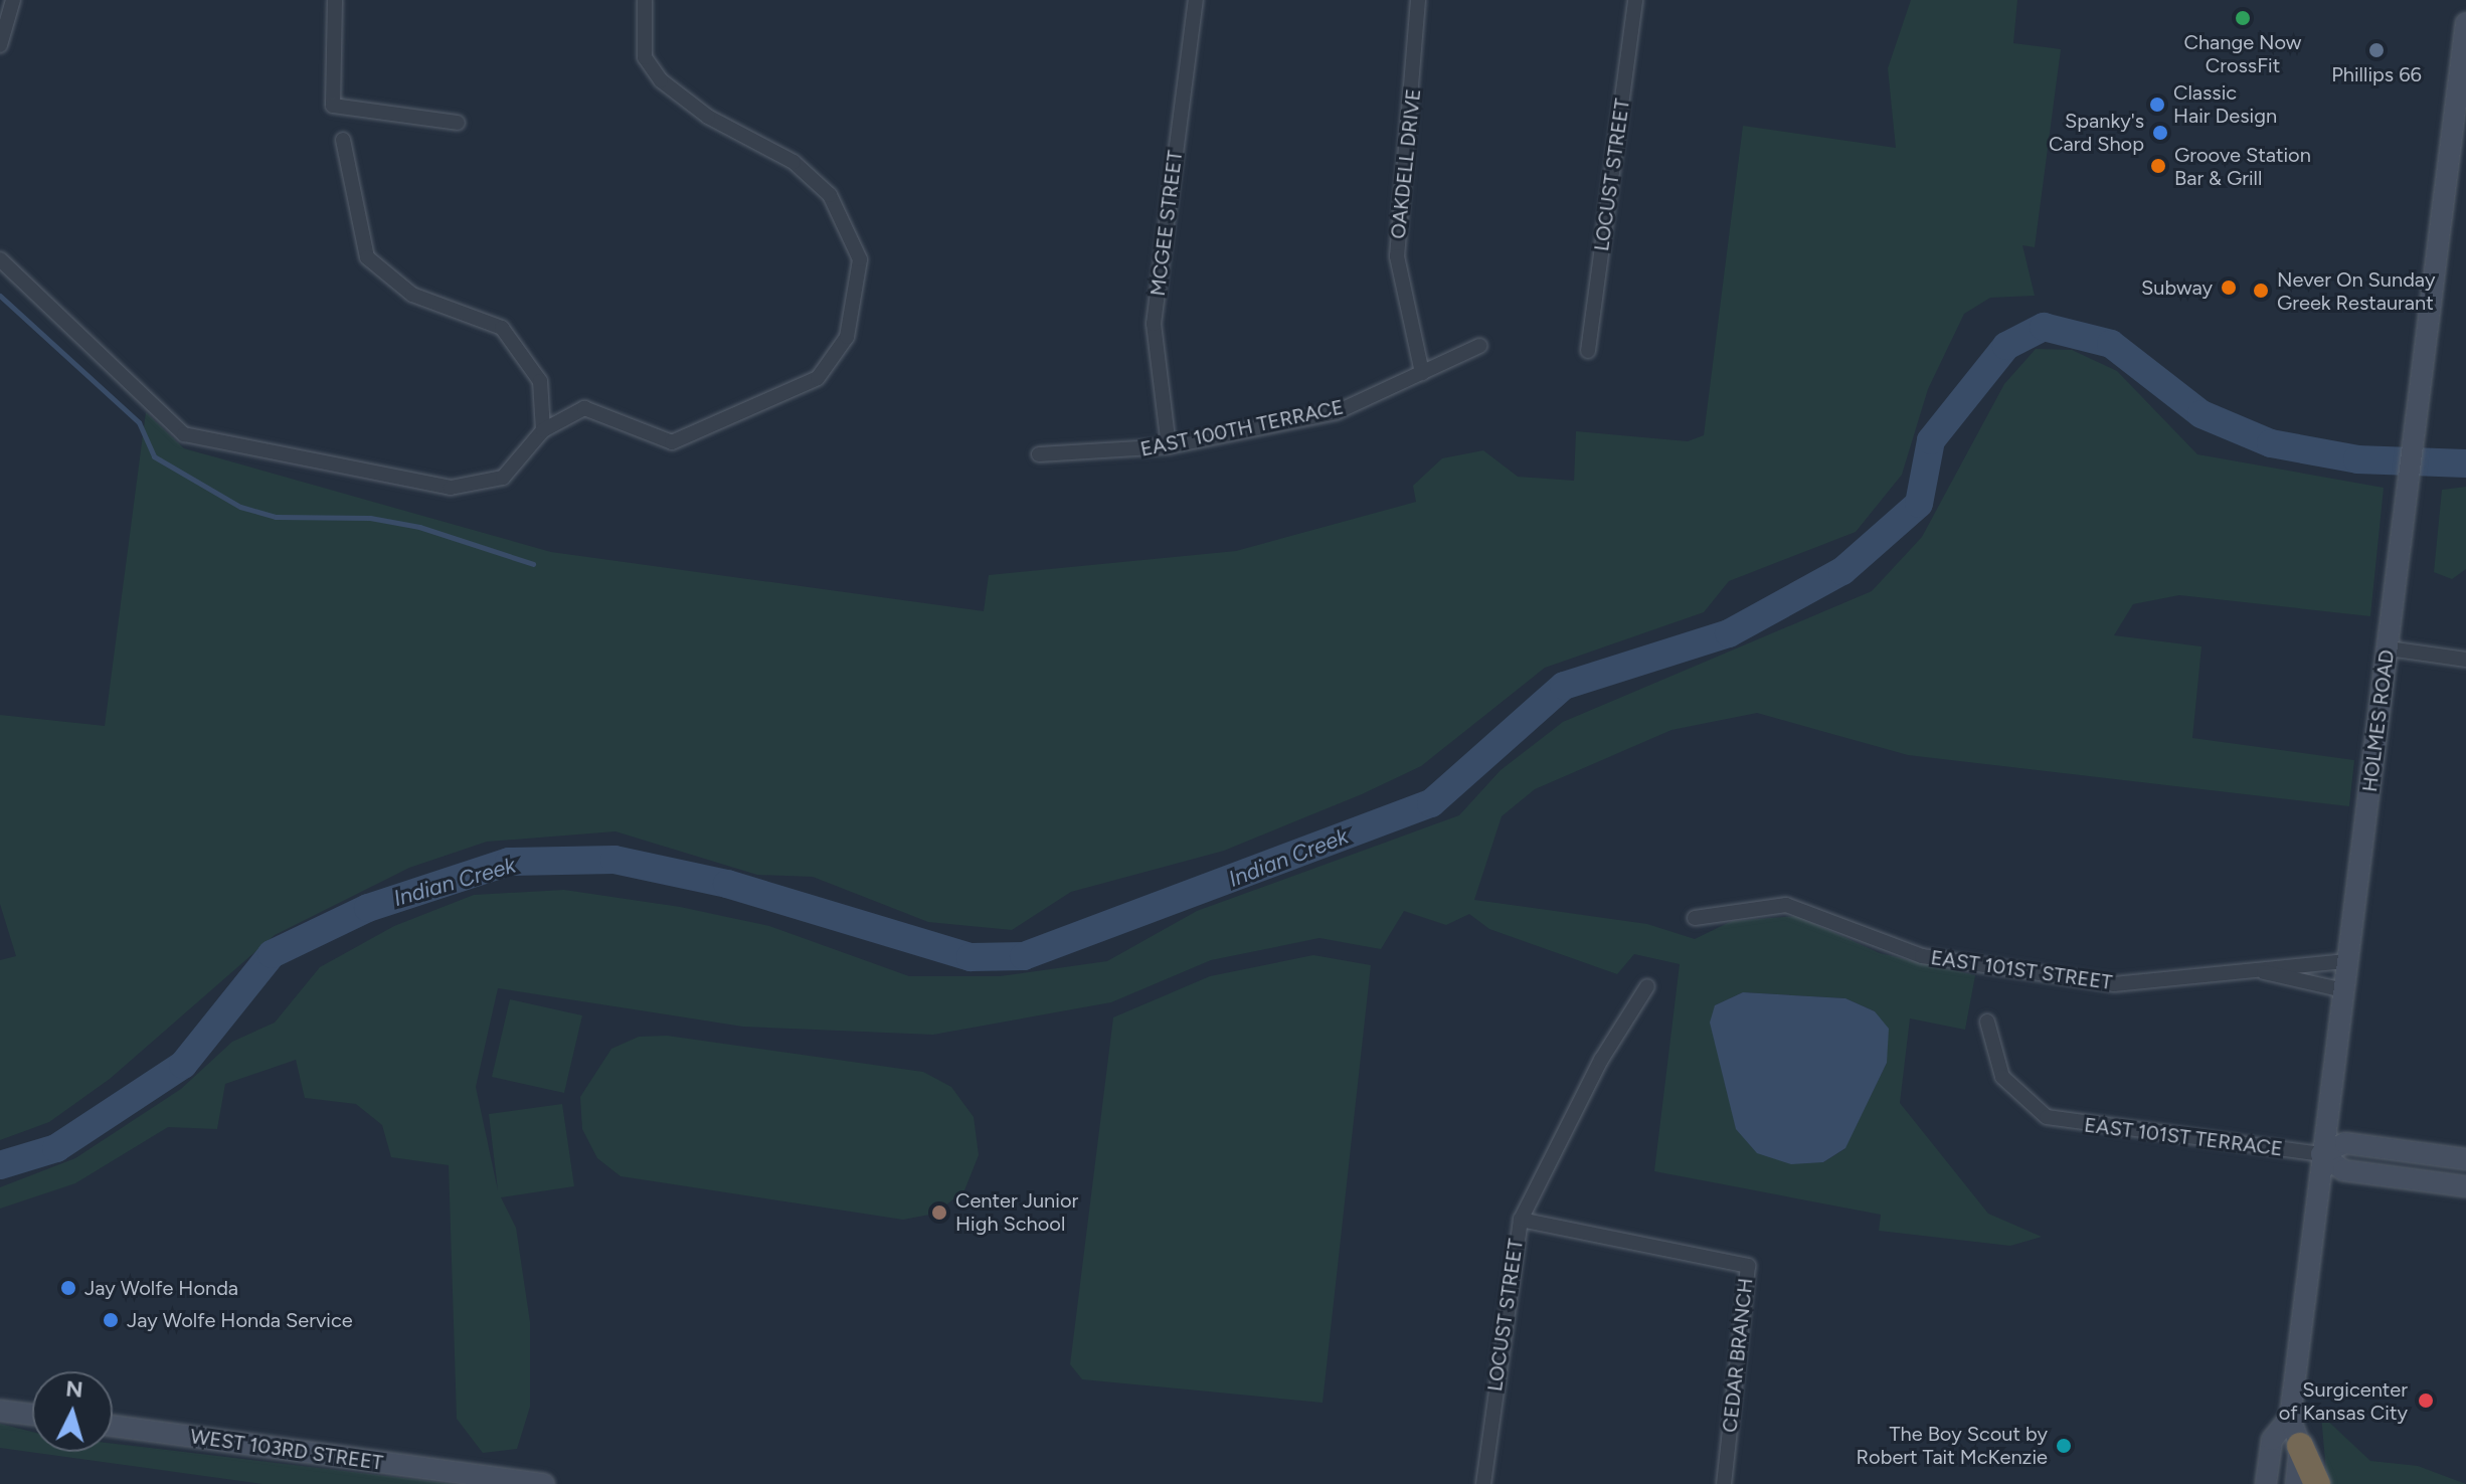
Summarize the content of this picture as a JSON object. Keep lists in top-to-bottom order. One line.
{"streets":{"main road":["HOLMES ROAD","EAST 101ST TERRACE","WEST 103RD STREET"],"street":["OAKDELL DRIVE","LOCUST STREET","MCGEE STREET","EAST 100TH TERRACE","EAST 101ST STREET","CEDAR BRANCH"]},"crossings":[["OAKDELL DRIVE","EAST 100TH TERRACE"],["LOCUST STREET","CEDAR BRANCH"],["MCGEE STREET","EAST 100TH TERRACE"],["HOLMES ROAD","EAST 101ST STREET"],["HOLMES ROAD","EAST 101ST TERRACE"]],"water":["Indian Creek"],"places":["Change Now CrossFit","Phillips 66","Classic Hair Design","Spanky's Card Shop","Groove Station Bar & Grill","Subway","Never On Sunday Greek Restaurant","Center Junior High School","Jay Wolfe Honda","Jay Wolfe Honda Service","Surgicenter of Kansas City","The Boy Scout by Robert Tait McKenzie"],"north":"top"}
